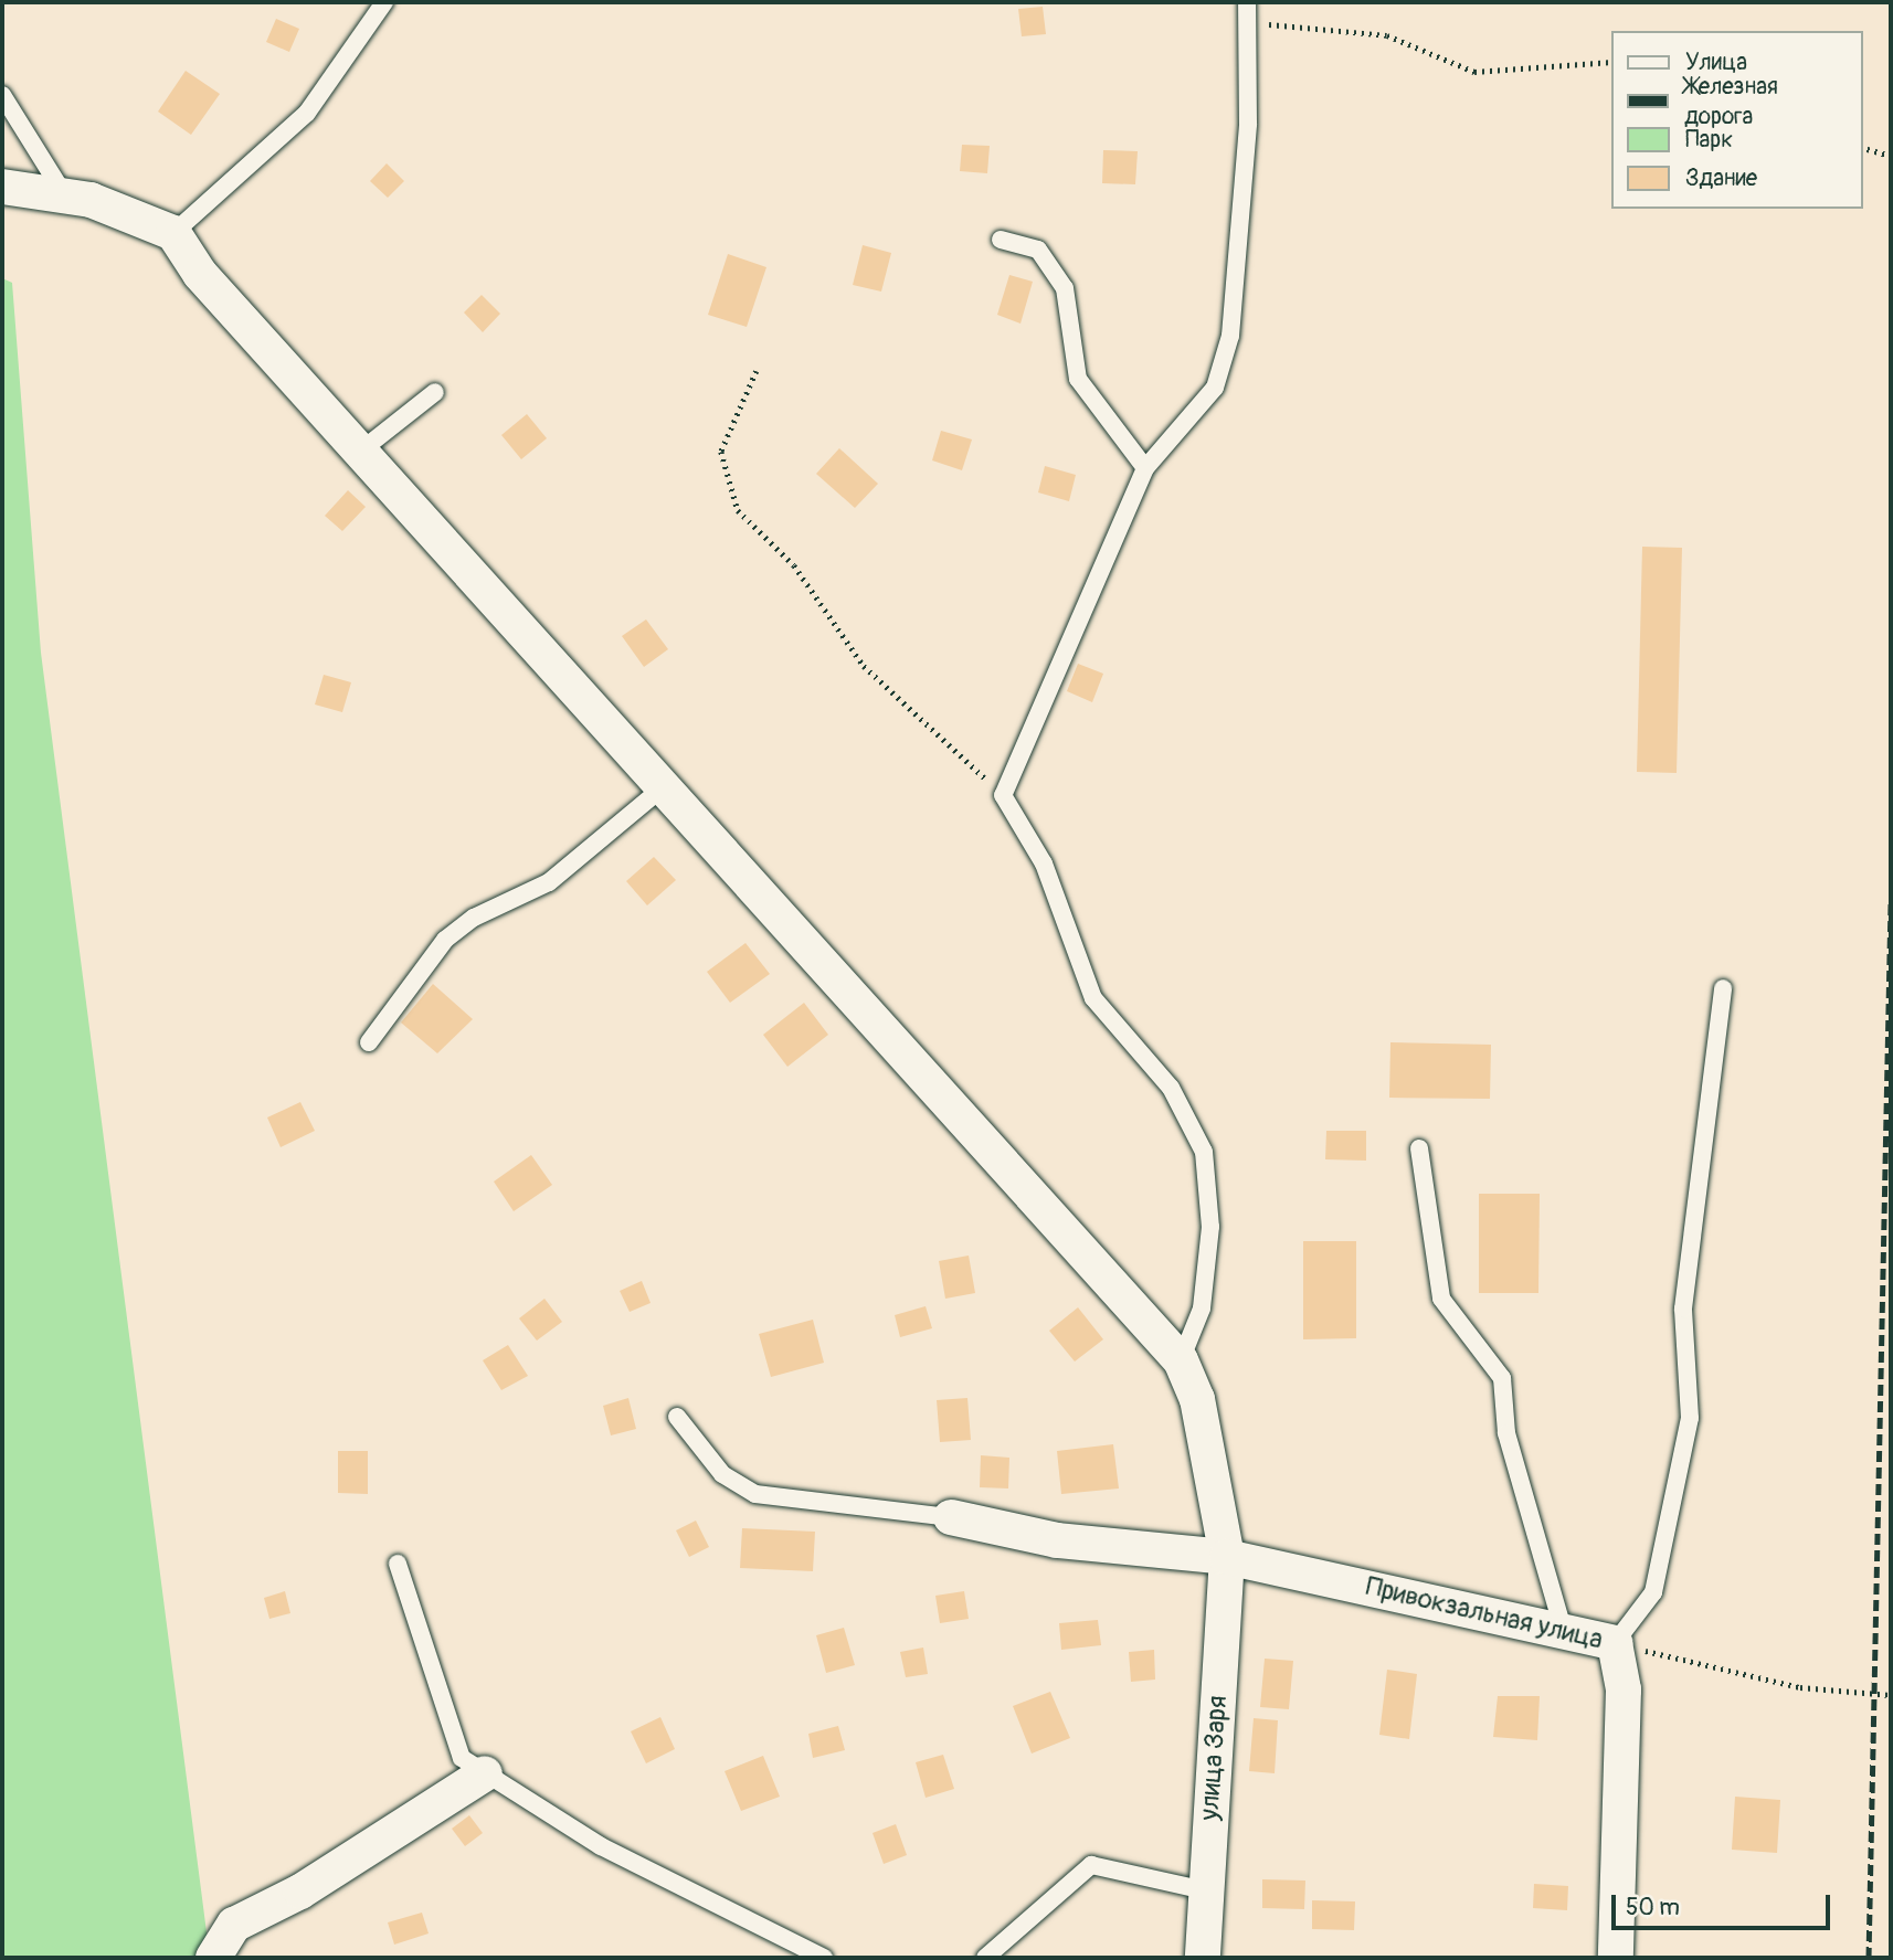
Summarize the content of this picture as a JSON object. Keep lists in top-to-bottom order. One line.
{"streets":{"street":["Привокзальная улица","улица Заря"]},"crossings":[["Привокзальная улица","улица Заря"]],"legend":["Улица","Железная дорога","Парк","Здание"],"scale_bar":"50 m"}
